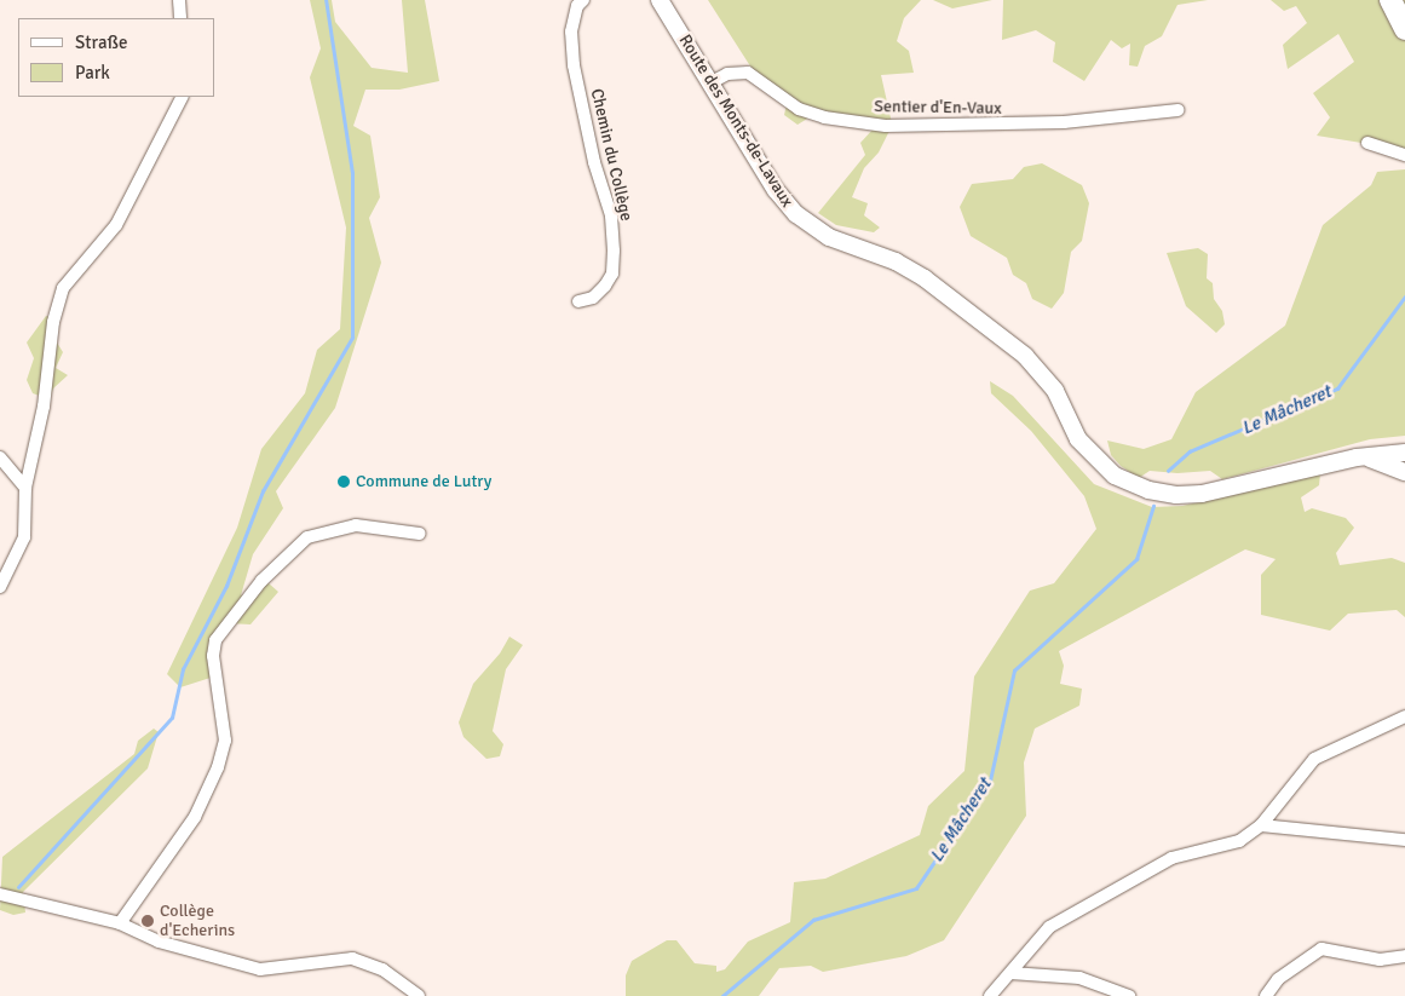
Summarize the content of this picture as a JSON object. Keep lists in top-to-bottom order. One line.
{"streets":{"street":["Sentier d'En-Vaux","Route des Monts-de-Lavaux","Chemin du Collège"]},"crossings":[["Sentier d'En-Vaux","Route des Monts-de-Lavaux"]],"water":["Le Mâcheret"],"places":["Commune de Lutry","Collège d'Echerins"],"legend":["Straße","Park"]}
